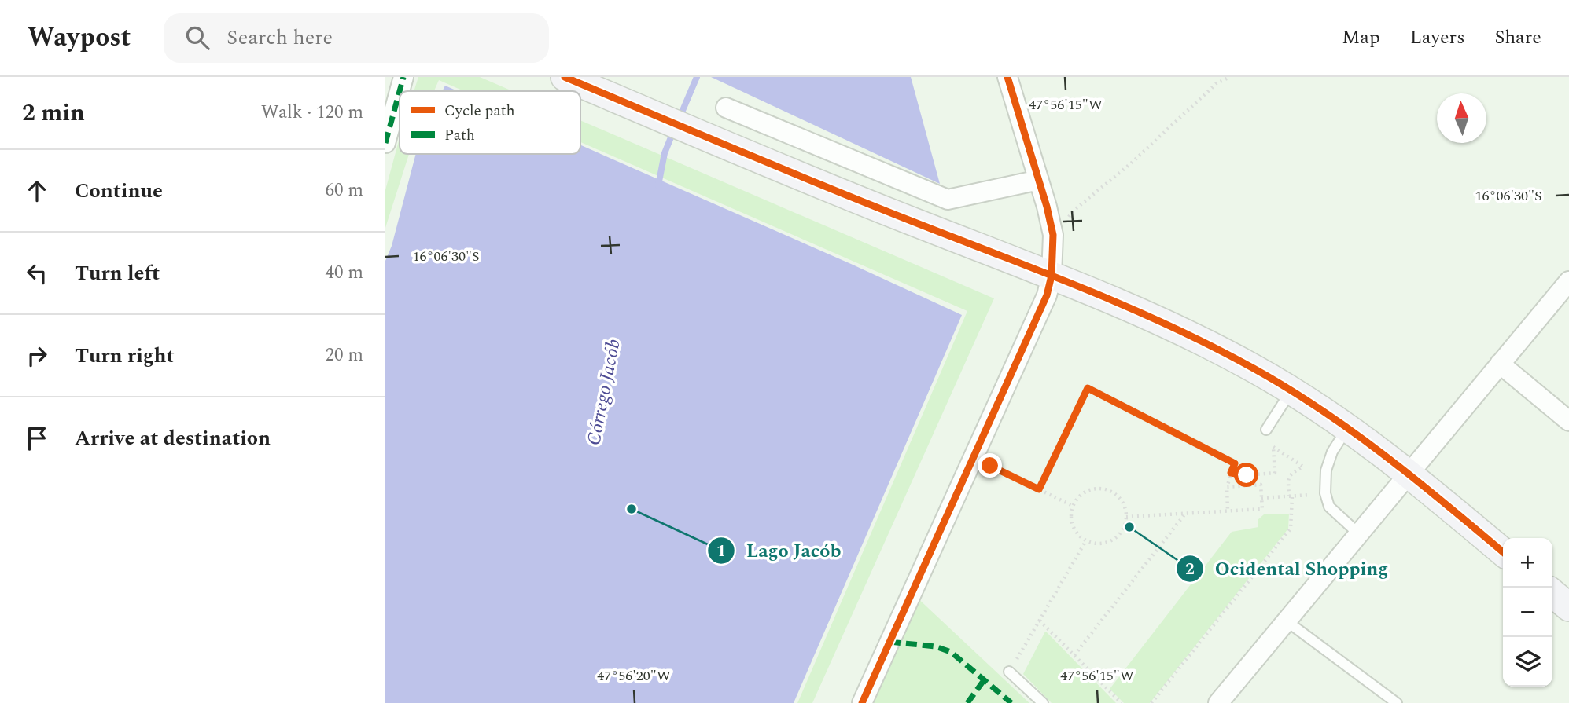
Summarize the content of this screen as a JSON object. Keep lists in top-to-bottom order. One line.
{"water":["Córrego Jacób"],"places":["Lago Jacób","Ocidental Shopping"],"legend":["Cycle path","Path"],"north":"top","page":{"header":"Waypost","search":"Search here","nav":["Map","Layers","Share"],"heading":["2 min","Walk · 120 m"],"list":[["Continue","60 m"],["Turn left","40 m"],["Turn right","20 m"],"Arrive at destination"],"map_buttons":["+","−"]},"coordinates":["47°56'15\"W","16°06'30\"S","47°56'20\"W"]}
